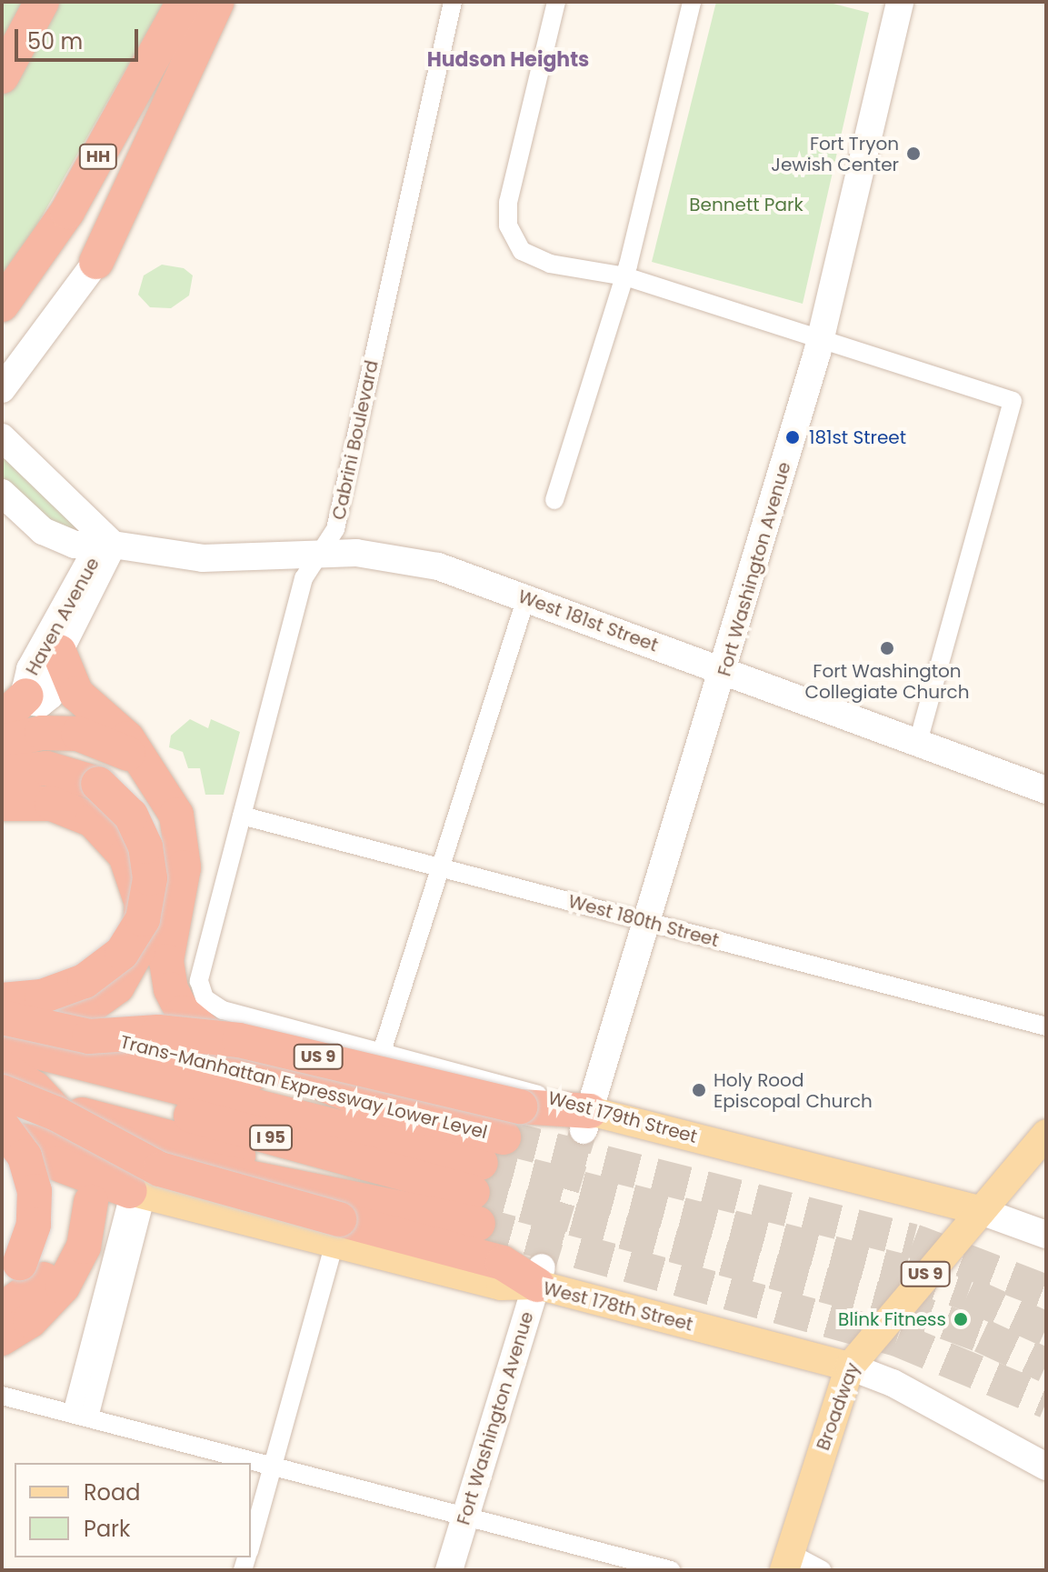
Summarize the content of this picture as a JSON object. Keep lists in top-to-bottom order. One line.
{"streets":{"highway":["HH","US 9","Trans-Manhattan Expressway Lower Level","I 95"],"main road":["Fort Washington Avenue","Haven Avenue","West 181st Street","West 179th Street","West 178th Street","Broadway"],"street":["Cabrini Boulevard","West 180th Street"]},"crossings":[["Cabrini Boulevard","West 181st Street"],["Cabrini Boulevard","West 180th Street"],["Cabrini Boulevard","West 179th Street"],["Fort Washington Avenue","West 181st Street"],["Fort Washington Avenue","West 180th Street"],["Fort Washington Avenue","US 9"],["Fort Washington Avenue","West 179th Street"],["Fort Washington Avenue","West 178th Street"],["Haven Avenue","West 181st Street"],["US 9","West 179th Street"],["West 179th Street","Broadway"],["West 178th Street","Broadway"]],"districts":["Hudson Heights"],"parks":["Bennett Park"],"places":["Fort Tryon Jewish Center","181st Street","Fort Washington Collegiate Church","Holy Rood Episcopal Church","Blink Fitness"],"legend":["Road","Park"],"scale_bar":"50 m"}
